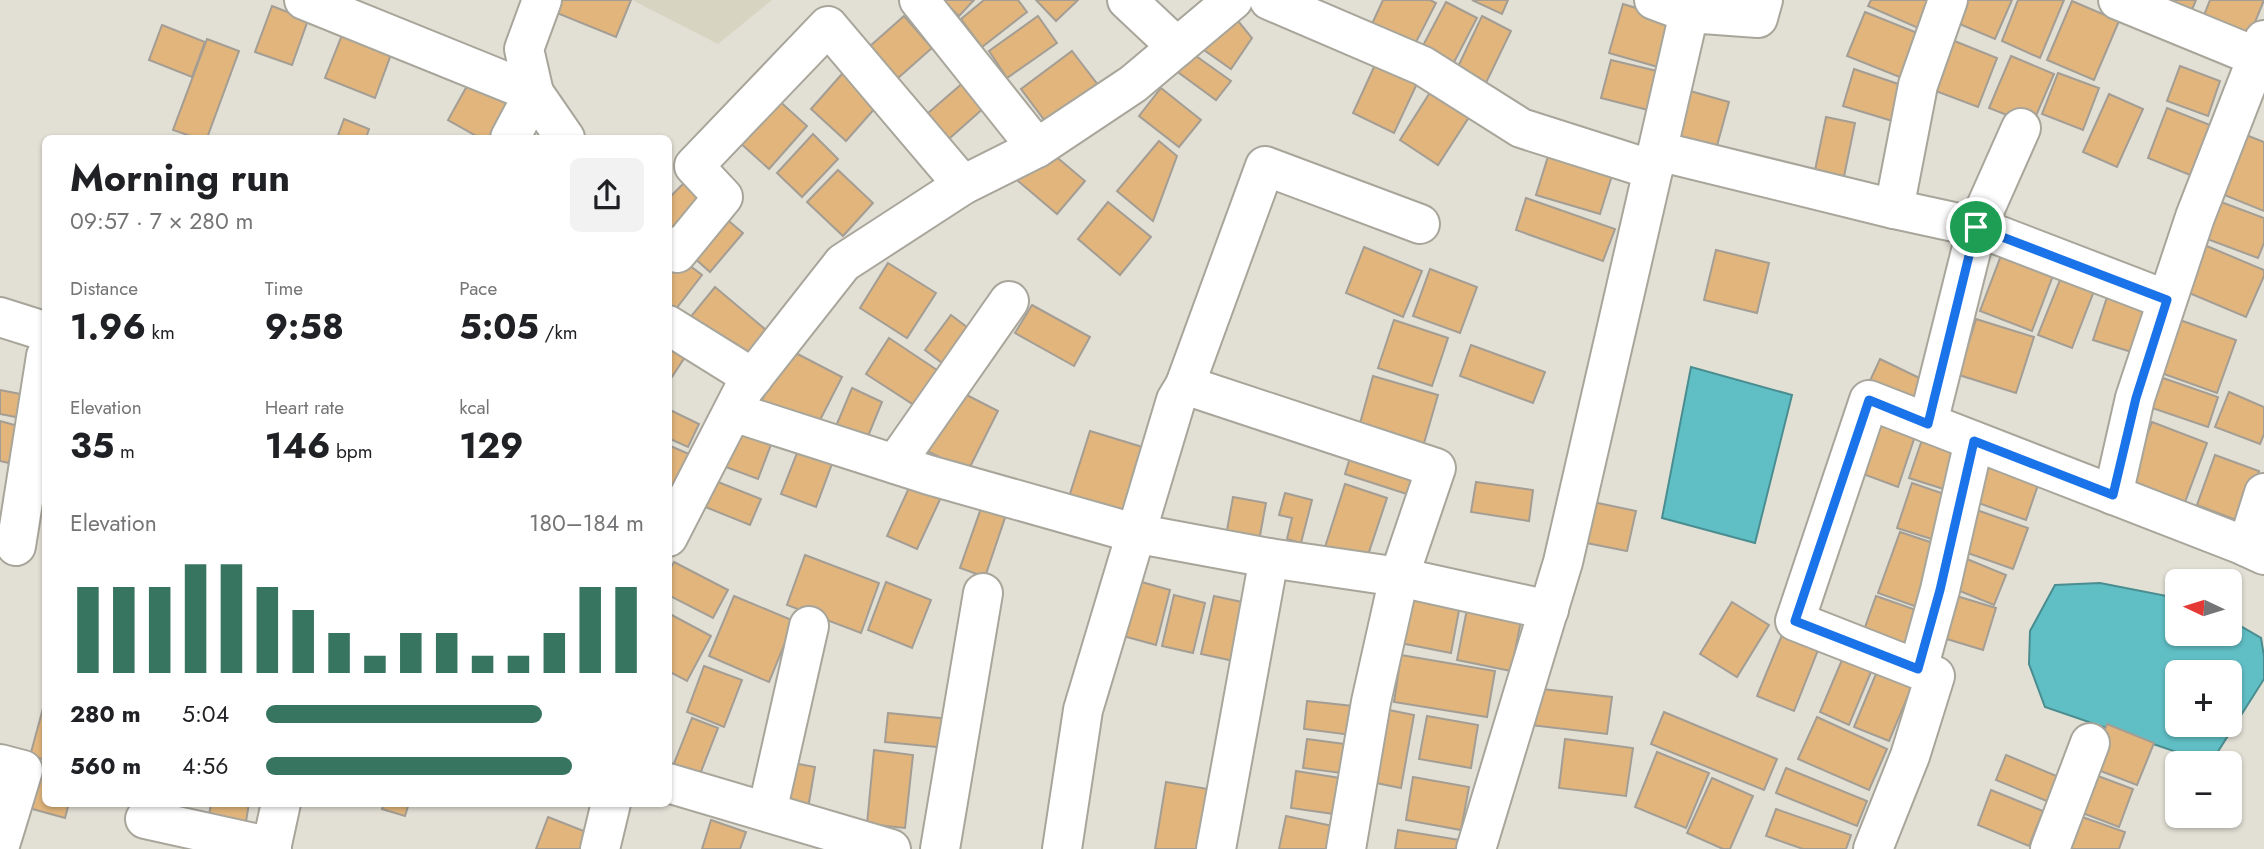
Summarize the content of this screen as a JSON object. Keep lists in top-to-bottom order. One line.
{"north":"left","page":{"heading":["Morning run","09:57 · 7 × 280 m"],"stats":[["Distance","1.96 km"],["Time","9:58"],["Pace","5:05 /km"],["Elevation","35 m"],["Heart rate","146 bpm"],["kcal","129"]],"chart":["Elevation","180–184 m"],"map_buttons":["+","−"],"list":[{"name":"280 m","note":"5:04"},{"name":"560 m","note":"4:56"}]}}
